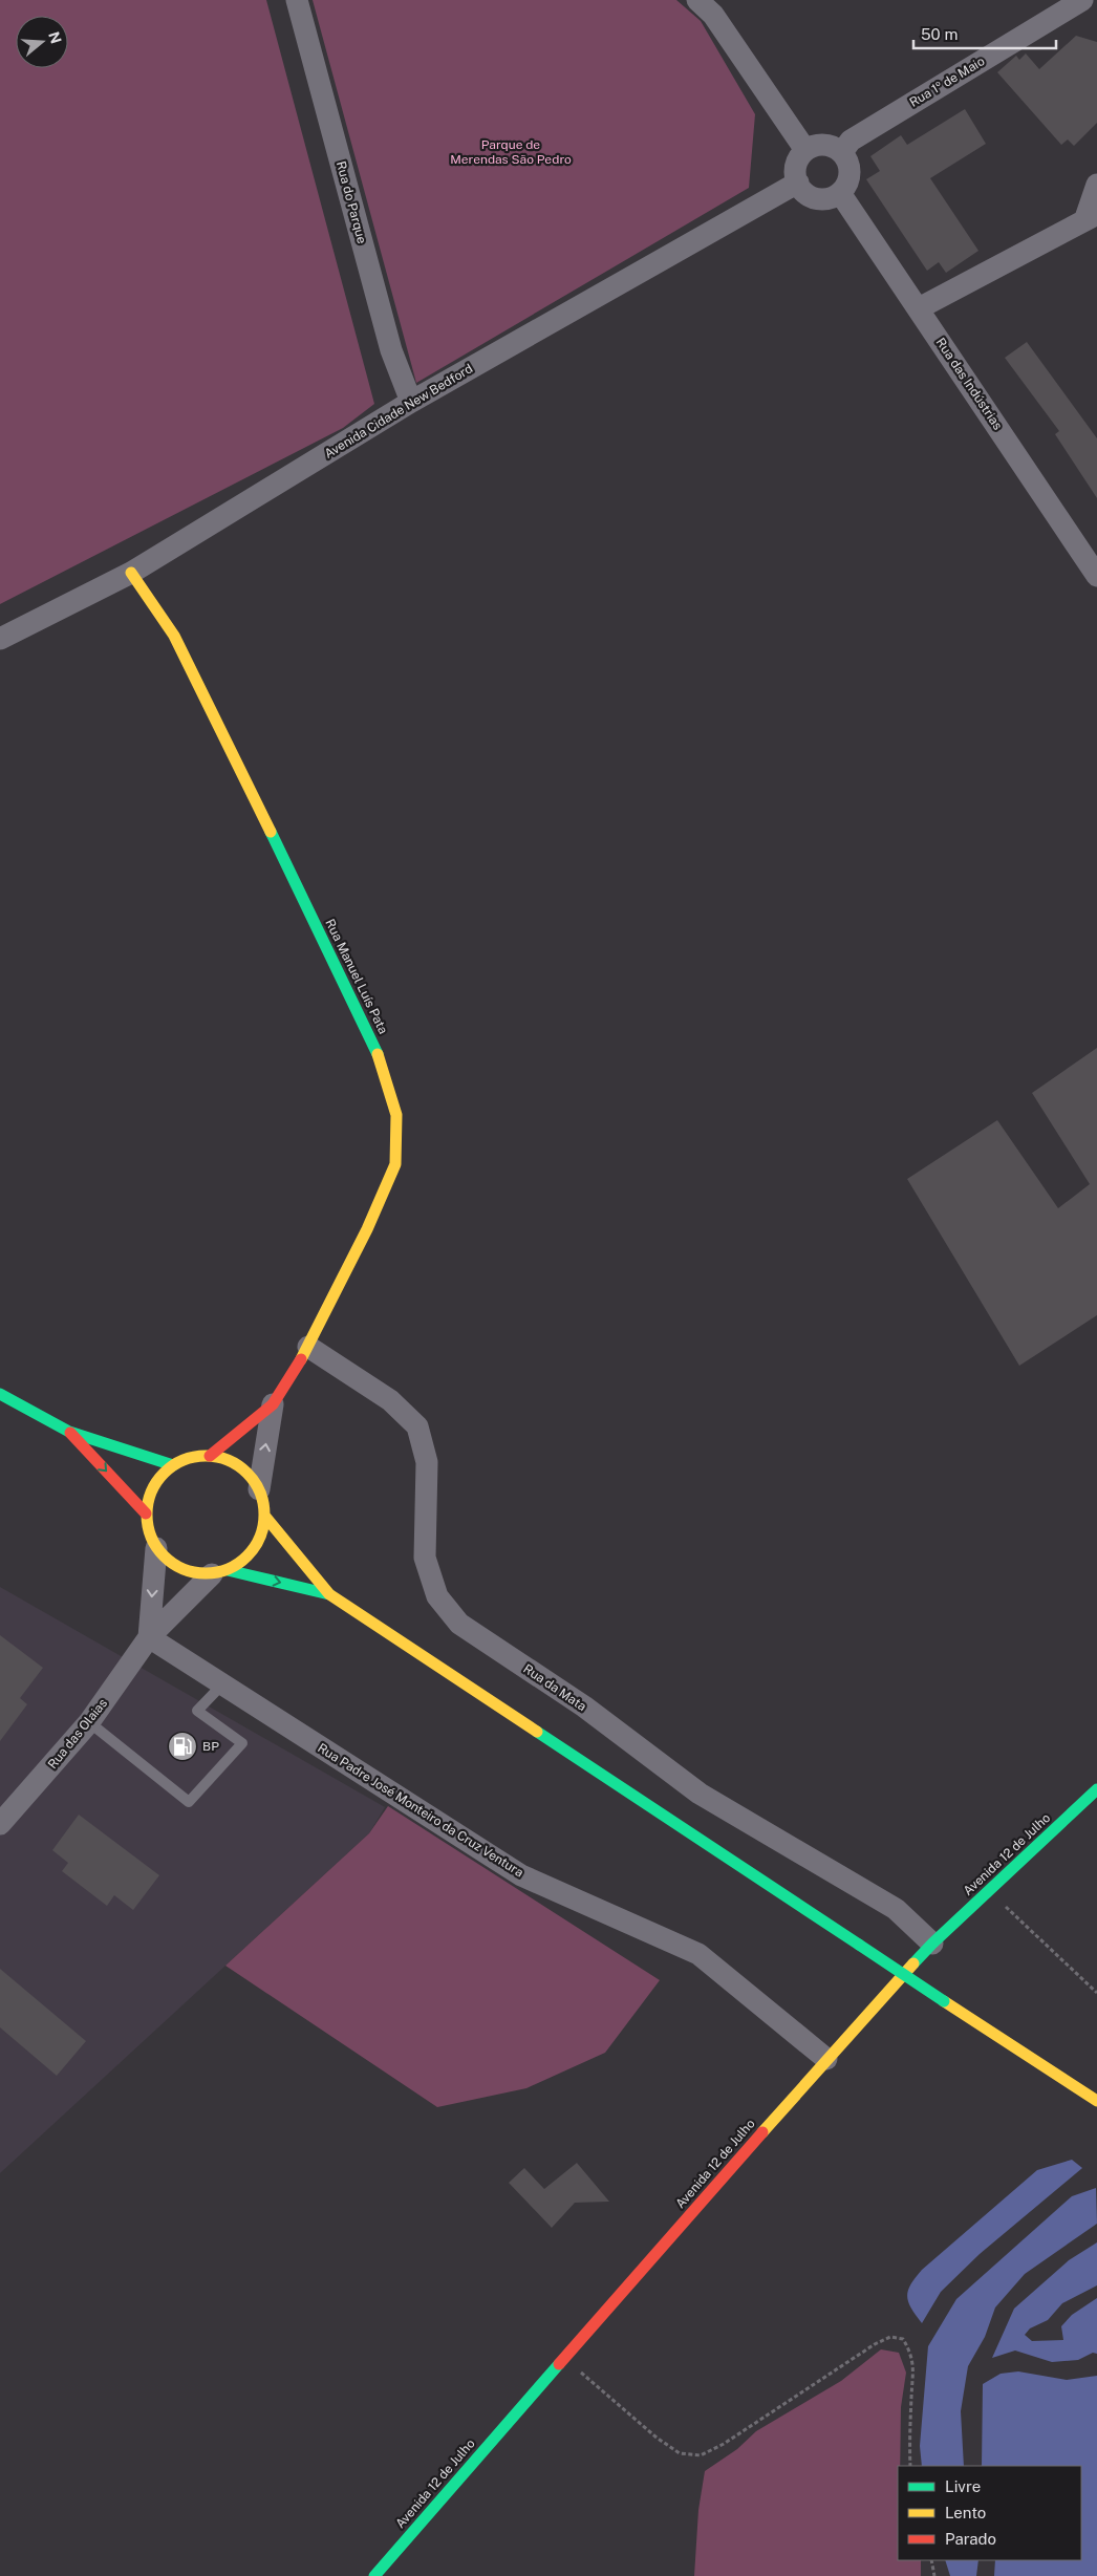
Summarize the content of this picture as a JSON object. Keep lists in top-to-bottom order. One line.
{"streets":{"main road":["Rua Manuel Luís Pata","Avenida 12 de Julho"],"street":["Rua 1º de Maio","Rua do Parque","Rua das Indústrias","Avenida Cidade New Bedford","Rua da Mata","Rua das Olaias","Rua Padre José Monteiro da Cruz Ventura"]},"crossings":[["Rua 1º de Maio","Rua das Indústrias"],["Rua 1º de Maio","Avenida Cidade New Bedford"],["Rua do Parque","Avenida Cidade New Bedford"],["Rua das Indústrias","Avenida Cidade New Bedford"],["Avenida Cidade New Bedford","Rua Manuel Luís Pata"],["Rua Manuel Luís Pata","Rua da Mata"],["Rua Manuel Luís Pata","Rua das Olaias"],["Rua da Mata","Avenida 12 de Julho"],["Rua das Olaias","Rua Padre José Monteiro da Cruz Ventura"],["Rua Padre José Monteiro da Cruz Ventura","Avenida 12 de Julho"]],"parks":["Parque de Merendas São Pedro"],"places":{"fuel station":["BP"]},"legend":["Livre","Lento","Parado"],"scale_bar":"50 m","north":"right"}
